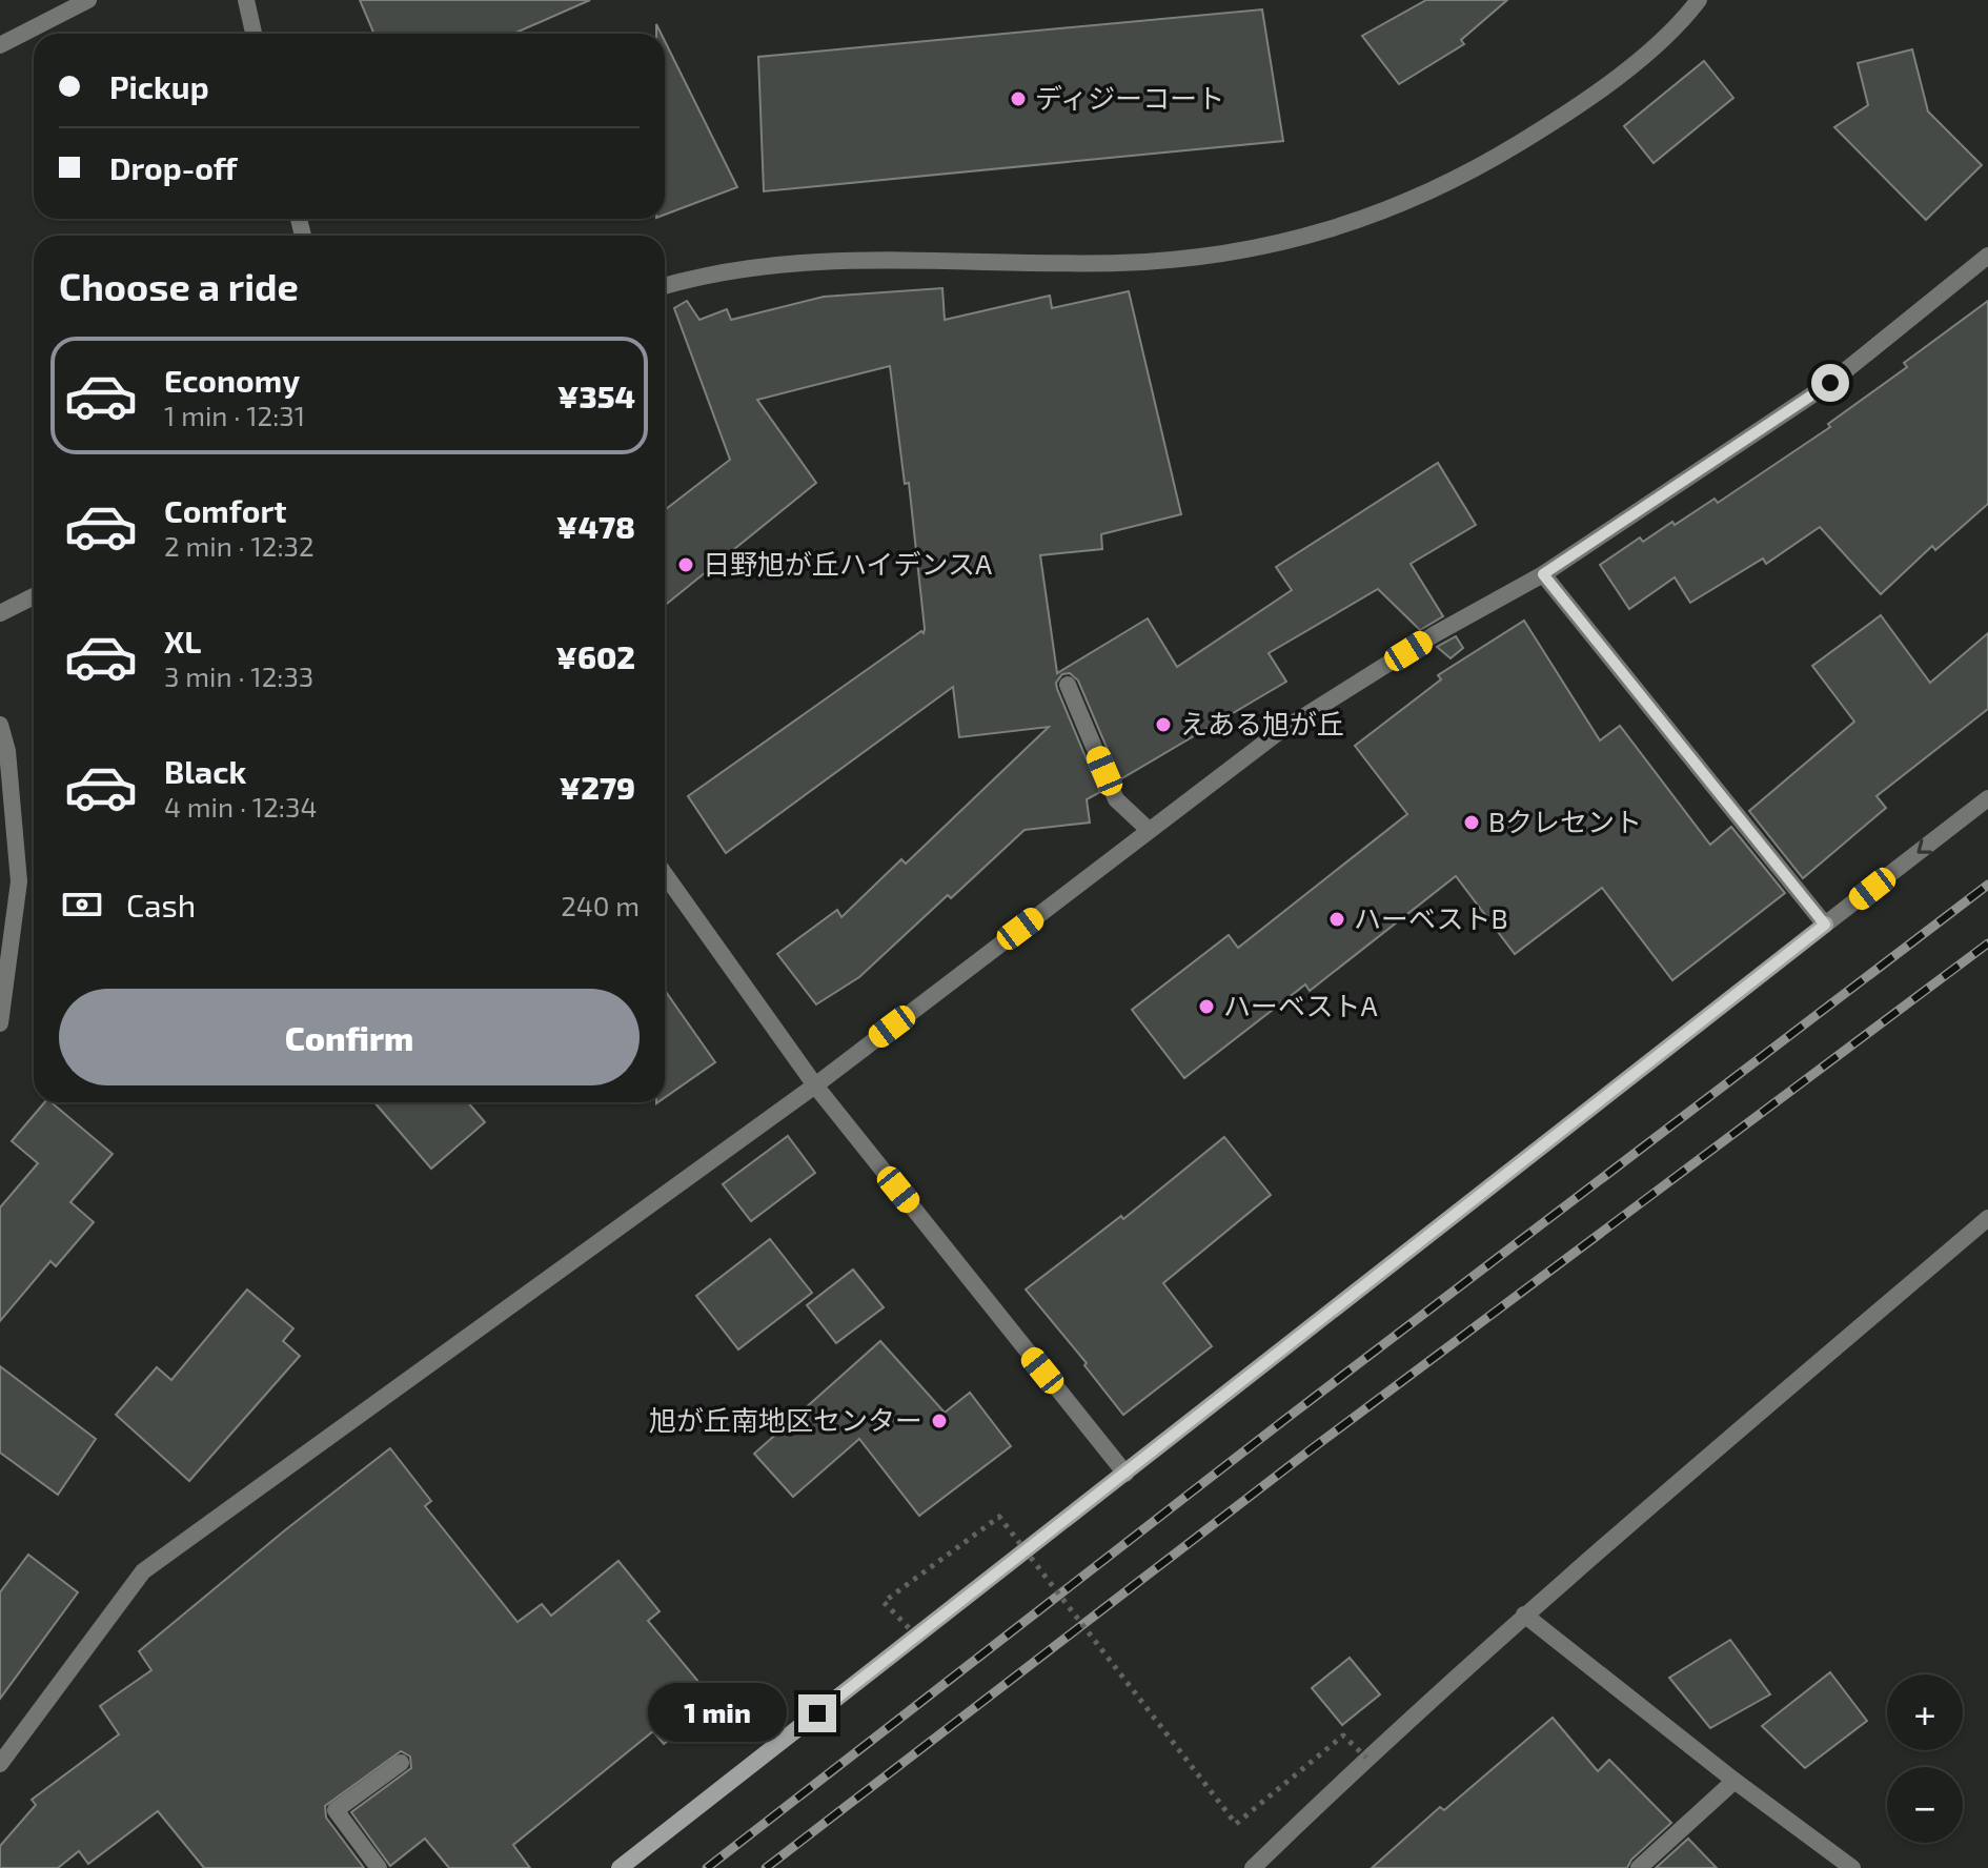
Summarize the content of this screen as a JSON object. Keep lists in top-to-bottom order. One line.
{"places":["ディジーコート","日野旭が丘ハイデンスA","えある旭が丘","Bクレセント","ハーベストB","ハーベストA","旭が丘南地区センター"],"page":{"banner":["Pickup","Drop-off"],"heading":"Choose a ride","list":[{"name":"Economy","note":"1 min · 12:31","value":"¥354"},{"name":"Comfort","note":"2 min · 12:32","value":"¥478"},{"name":"XL","note":"3 min · 12:33","value":"¥602"},{"name":"Black","note":"4 min · 12:34","value":"¥279"}],"pay":["Cash","240 m"],"buttons":"Confirm","map_buttons":["+","−"],"bubble":"1 min"}}
